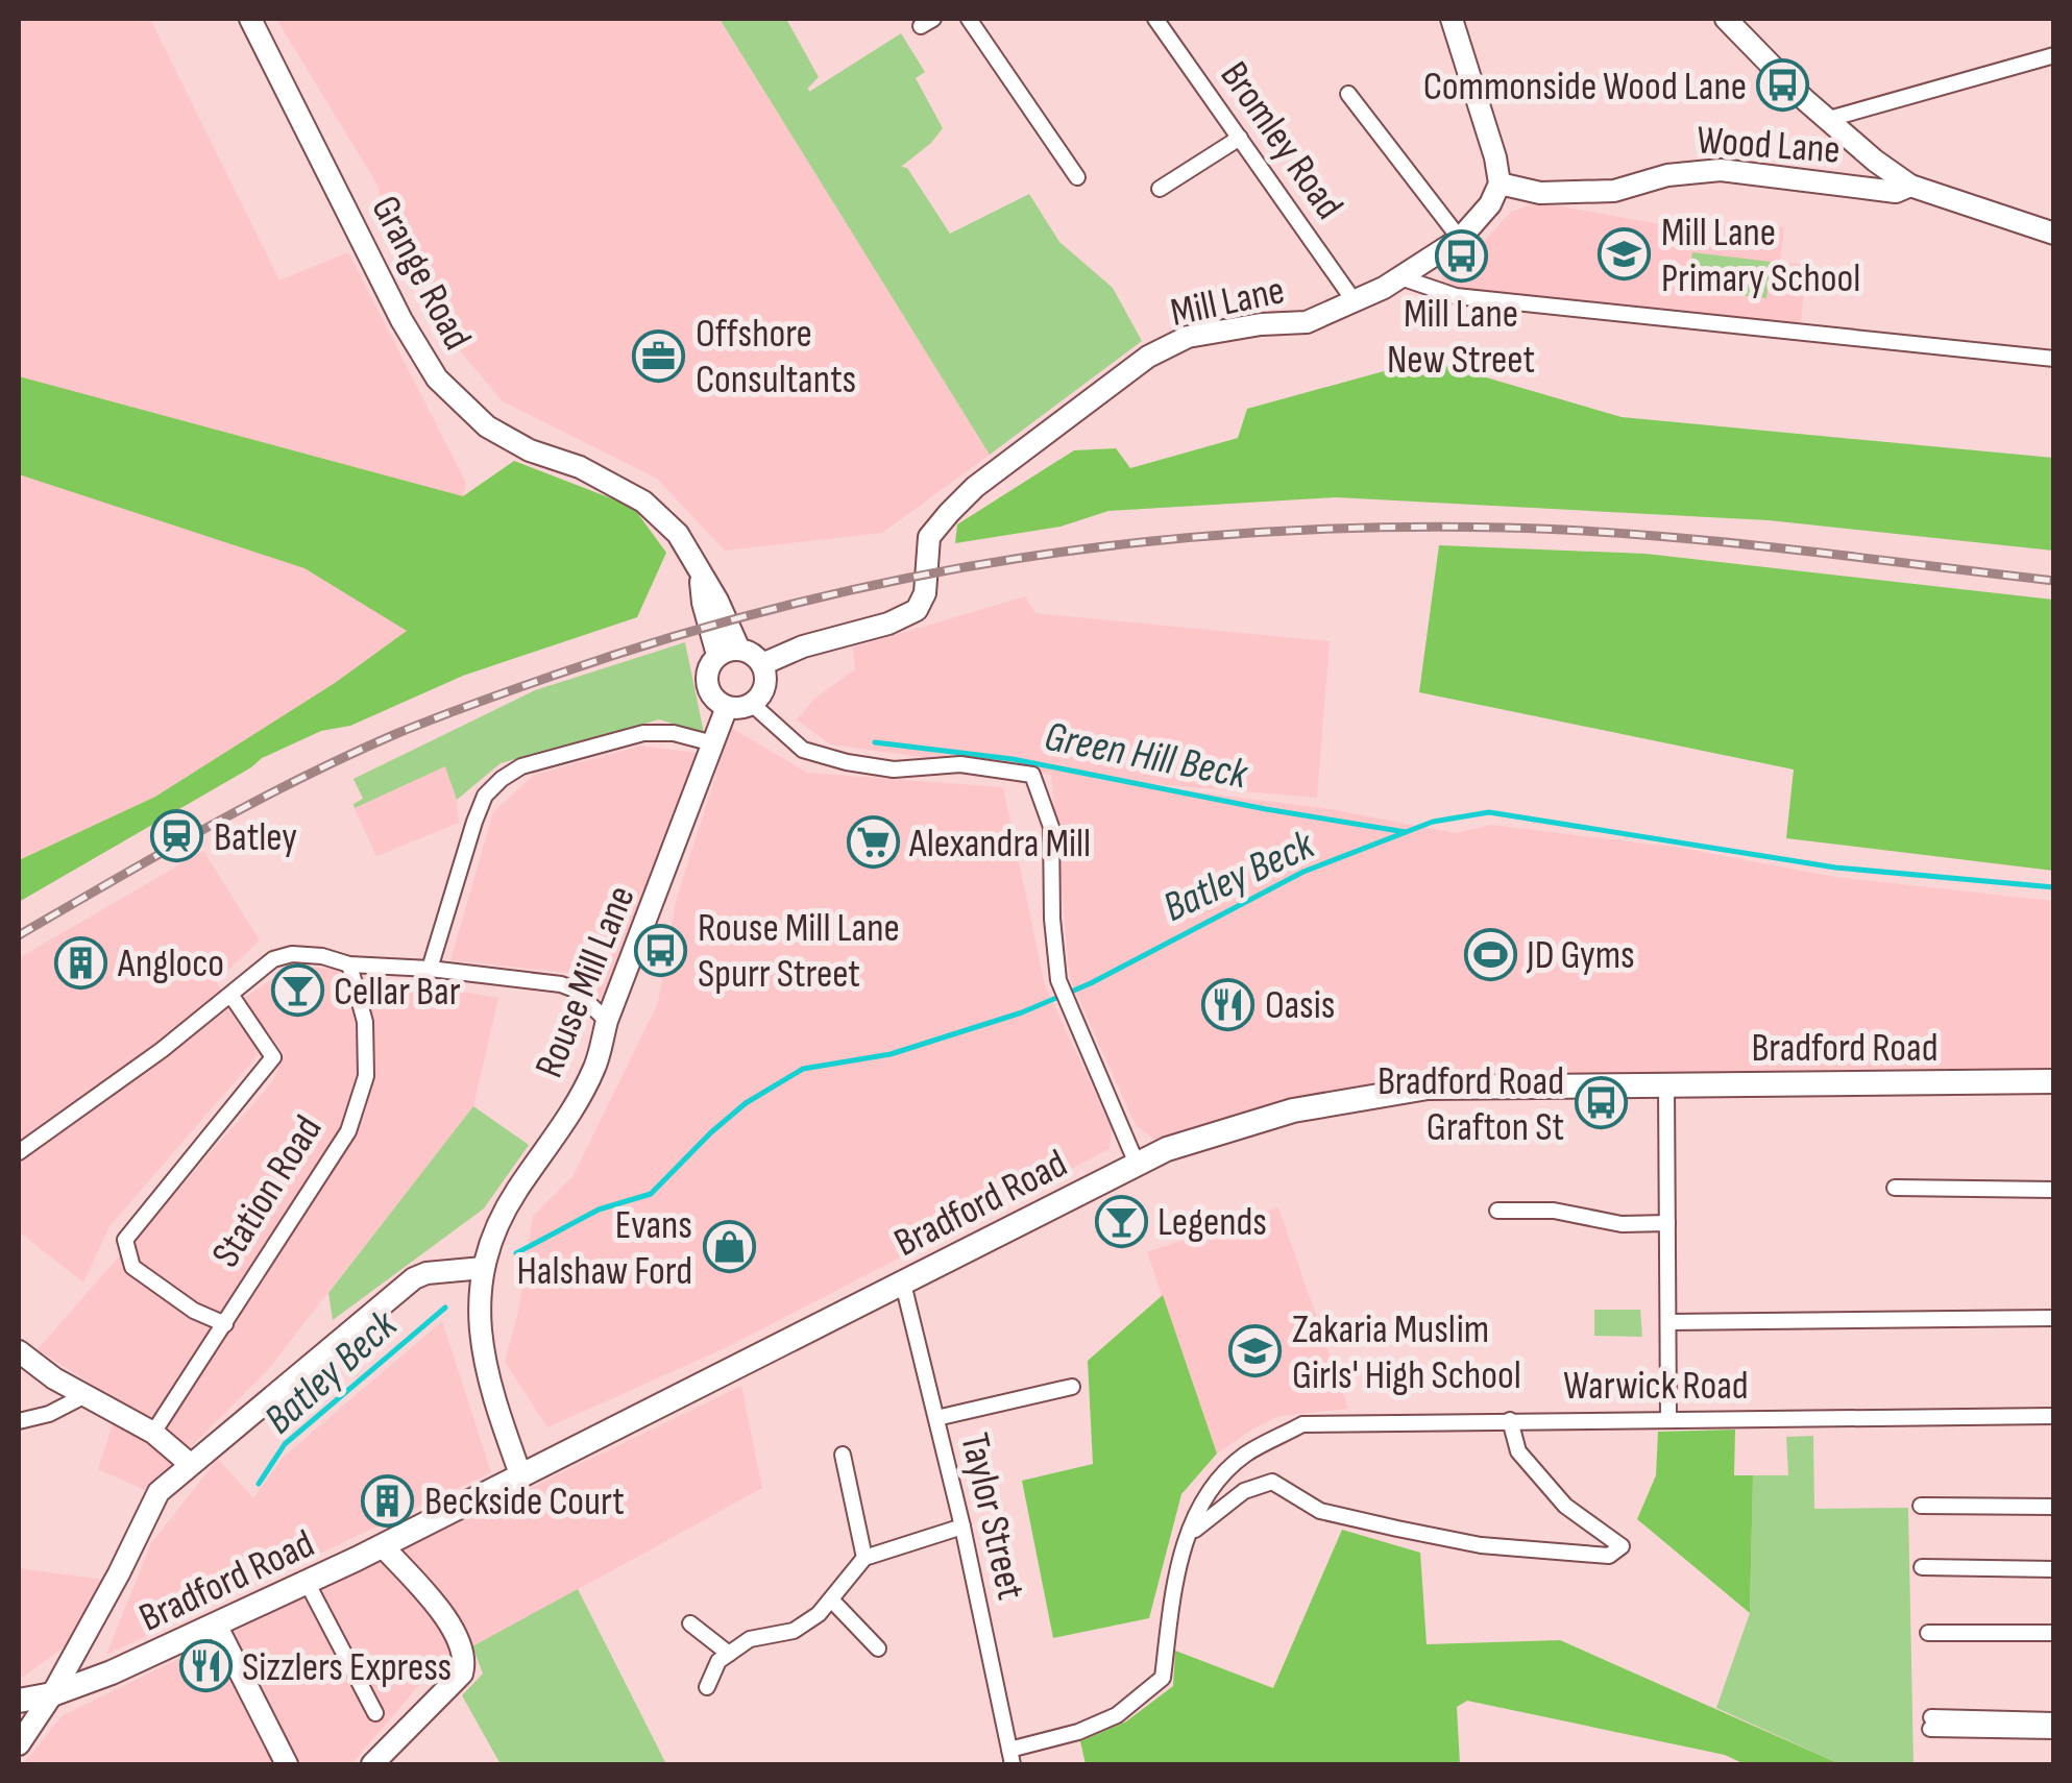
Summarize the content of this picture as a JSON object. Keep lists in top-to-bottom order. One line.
{"streets":{"main road":["Wood Lane","Grange Road","Mill Lane","Rouse Mill Lane","Bradford Road"],"street":["Bromley Road","Station Road","Warwick Road","Taylor Street"]},"crossings":[["Bromley Road","Mill Lane"],["Wood Lane","Mill Lane"],["Grange Road","Mill Lane"],["Grange Road","Rouse Mill Lane"],["Mill Lane","Rouse Mill Lane"],["Rouse Mill Lane","Bradford Road"],["Bradford Road","Taylor Street"],["Warwick Road","Taylor Street"]],"water":["Green Hill Beck","Batley Beck"],"places":{"bus stop":["Commonside Wood Lane","Mill Lane New Street","Rouse Mill Lane Spurr Street","Bradford Road Grafton St"],"school or university":["Mill Lane Primary School","Zakaria Muslim Girls' High School"],"office":["Offshore Consultants"],"station":["Batley"],"supermarket":["Alexandra Mill"],"sports":["JD Gyms"],"building":["Angloco","Beckside Court"],"bar":["Cellar Bar","Legends"],"restaurant":["Oasis","Sizzlers Express"],"shop":["Evans Halshaw Ford"]}}
